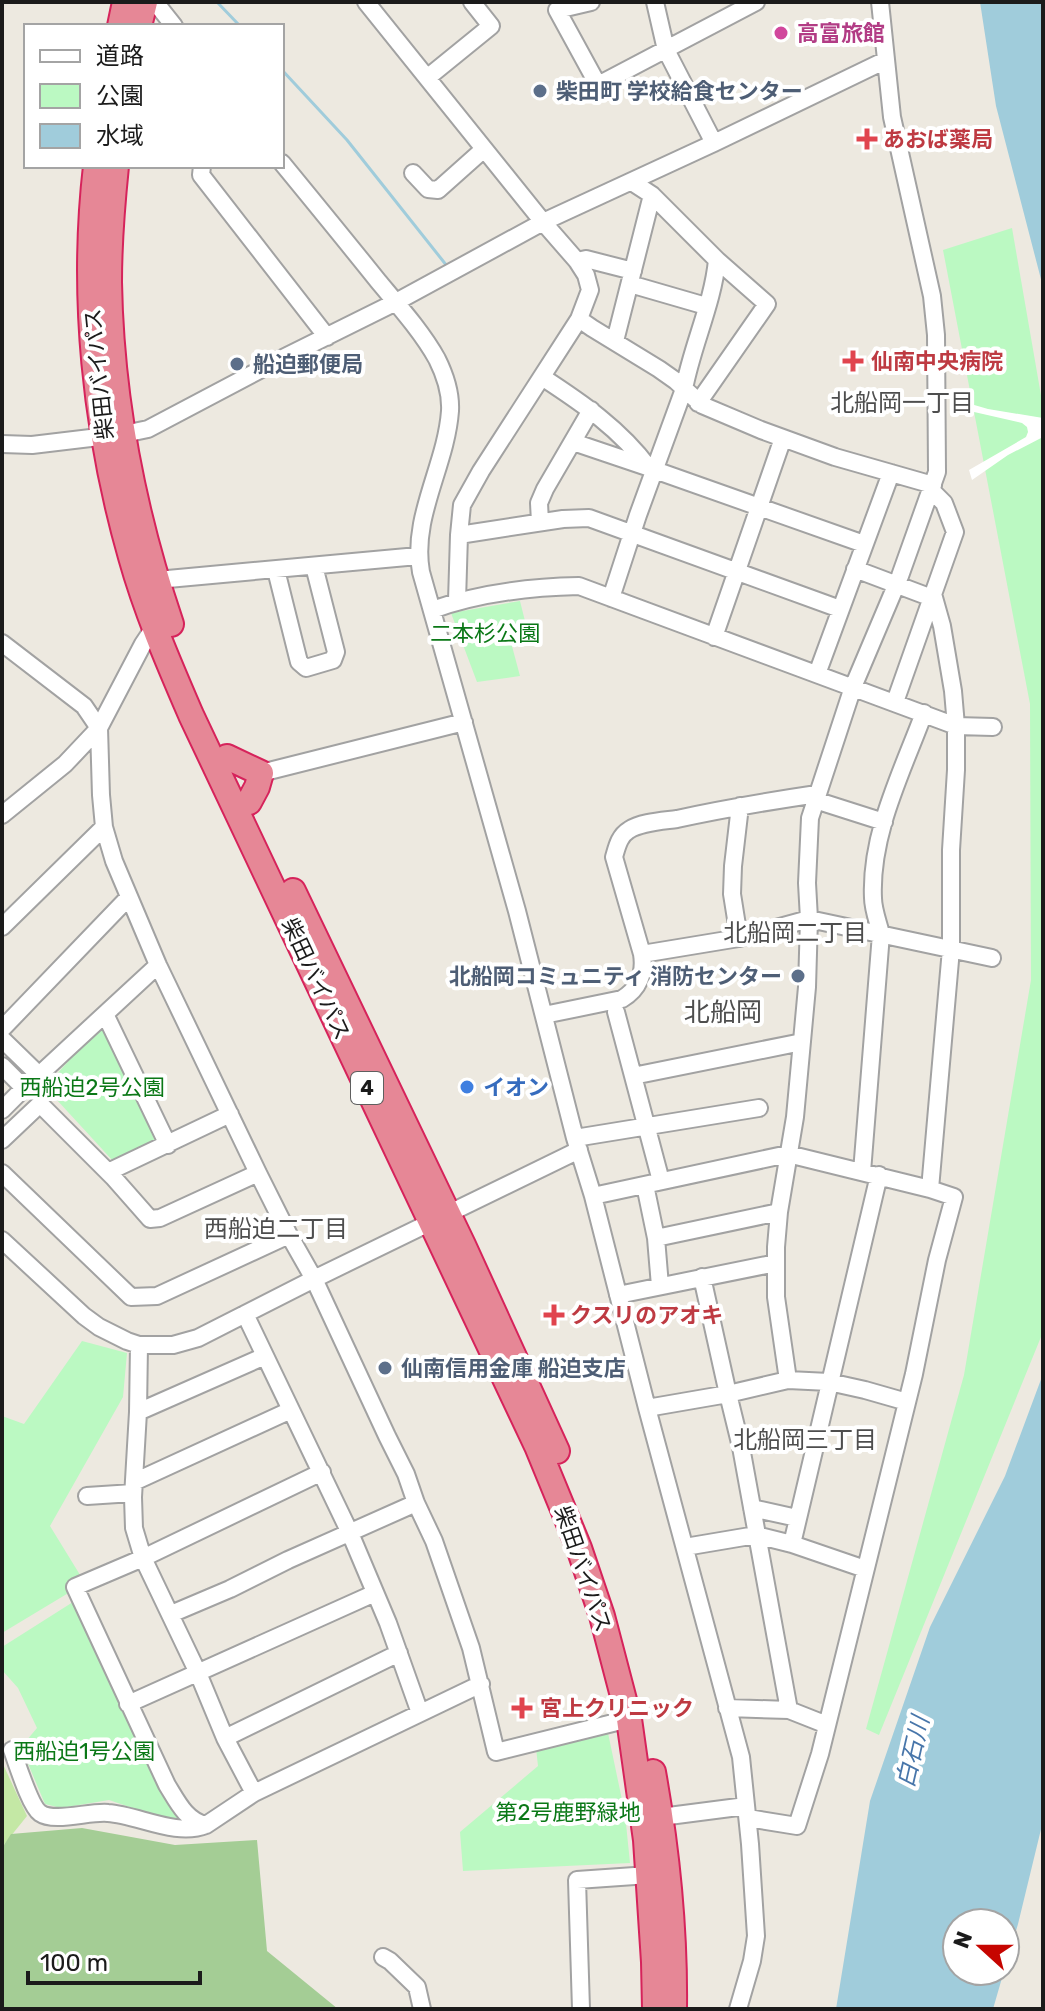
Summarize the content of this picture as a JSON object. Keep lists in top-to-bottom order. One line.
{"streets":{"highway":["柴田バイパス","4"]},"districts":["北船岡一丁目","北船岡二丁目","北船岡","西船迫二丁目","北船岡三丁目"],"water":["白石川"],"parks":["二本杉公園","西船迫2号公園","西船迫1号公園","第2号鹿野緑地"],"places":{"other":["高富旅館","柴田町 学校給食センター","船迫郵便局","北船岡コミュニティ 消防センター","イオン","仙南信用金庫 船迫支店"],"health":["あおば薬局","仙南中央病院","クスリのアオキ","宮上クリニック"]},"legend":["道路","公園","水域"],"scale_bar":"100 m","north":"left"}
